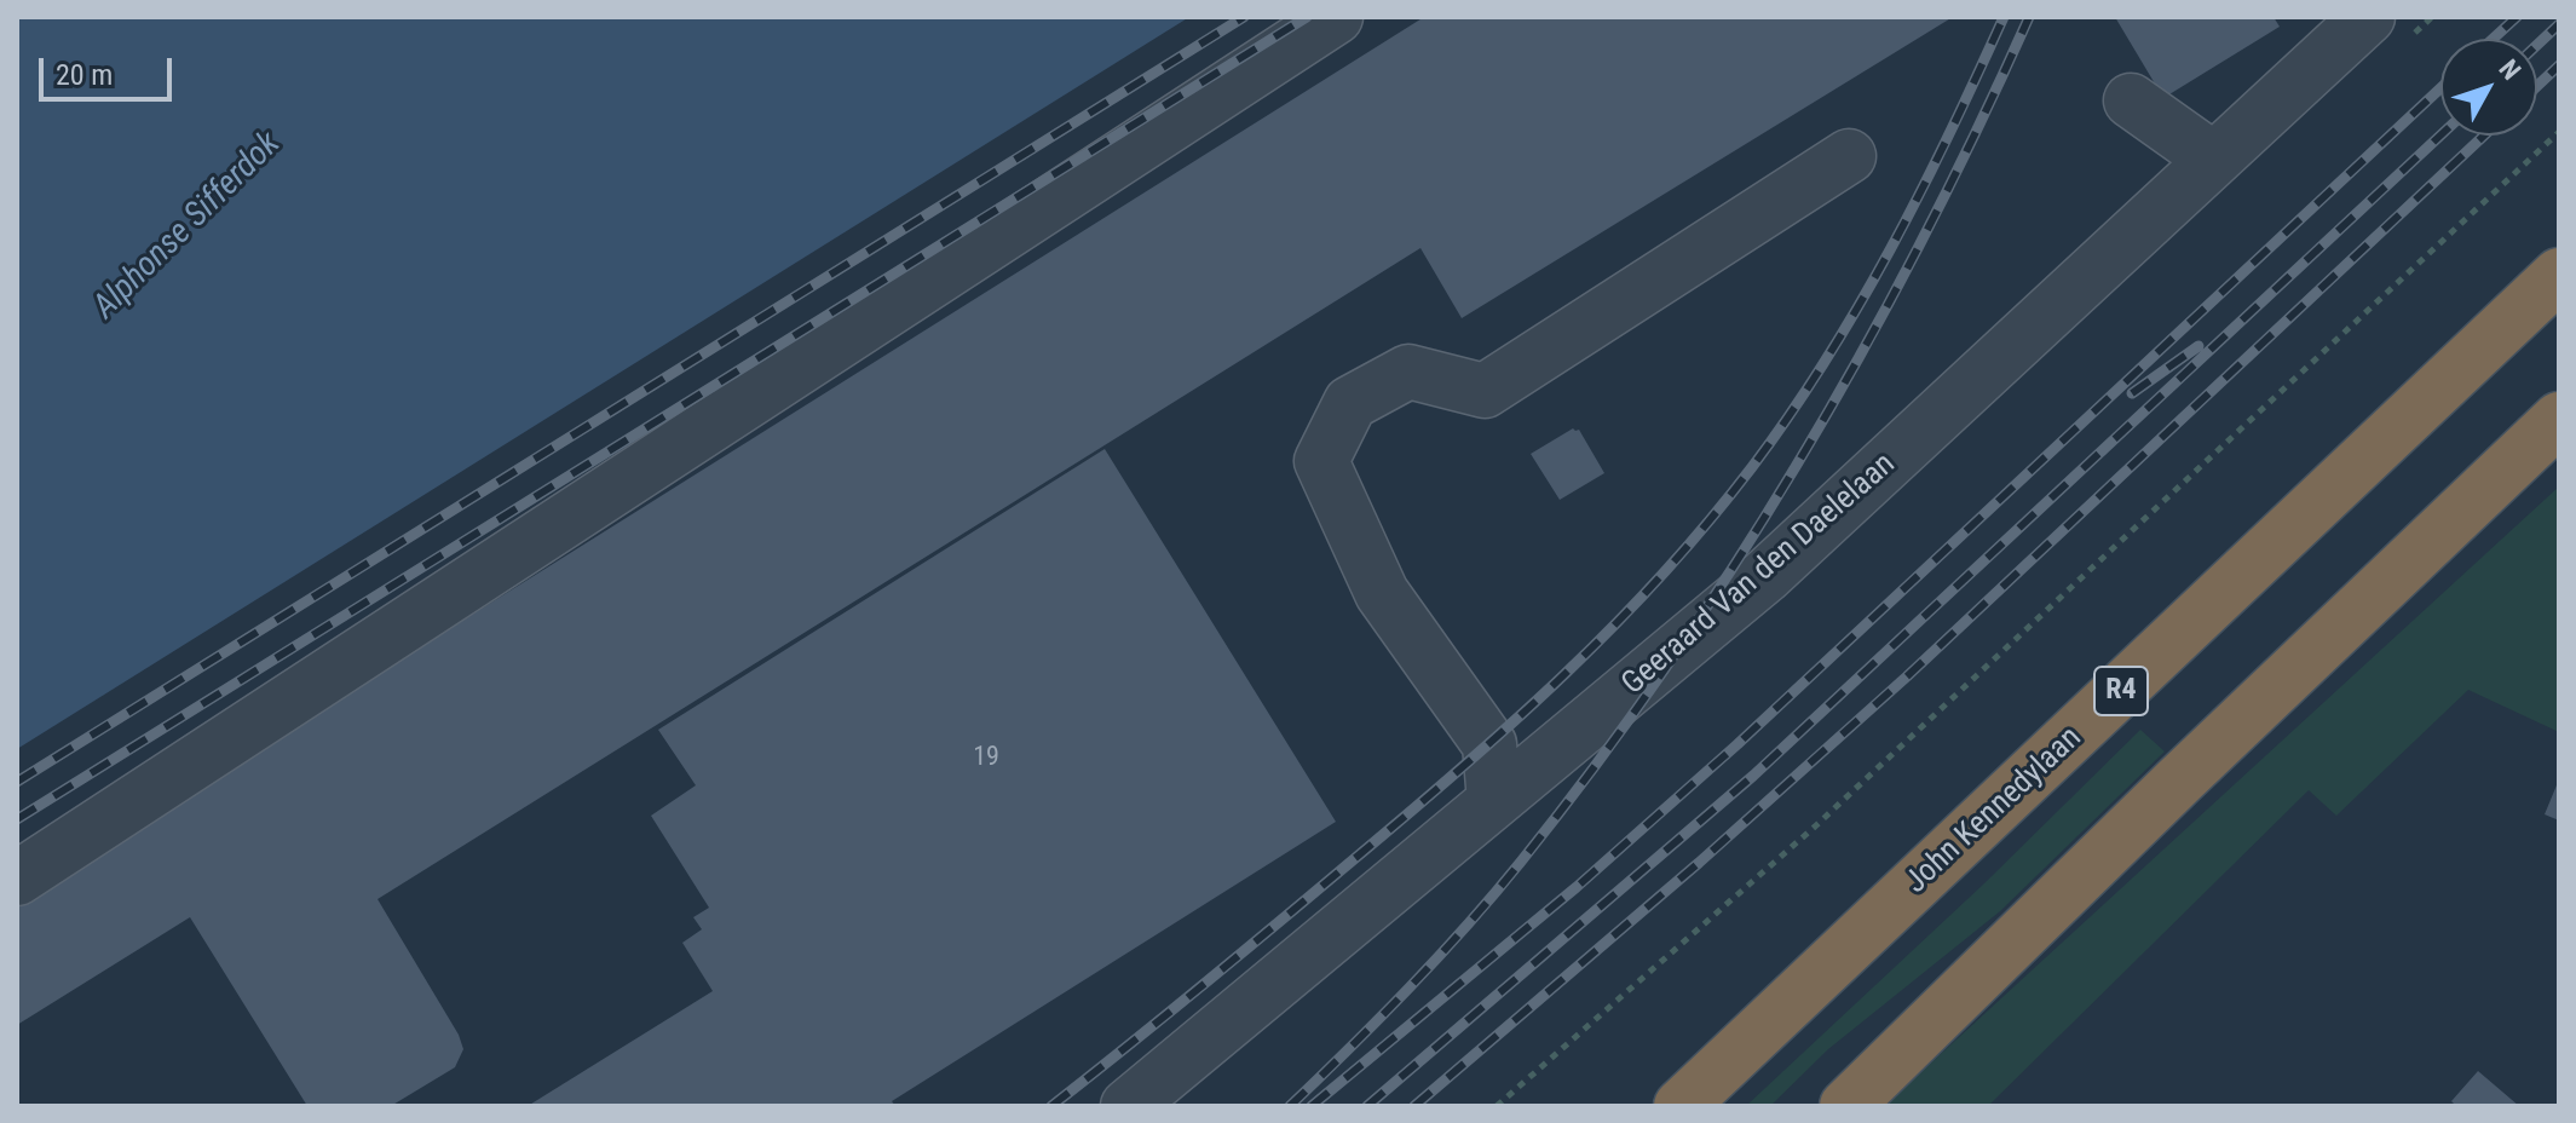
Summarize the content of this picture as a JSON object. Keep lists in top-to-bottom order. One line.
{"streets":{"highway":["R4","John Kennedylaan"],"street":["Geeraard Van den Daelelaan"]},"water":["Alphonse Sifferdok"],"house_numbers":["19"],"scale_bar":"20 m","north":"top right"}
